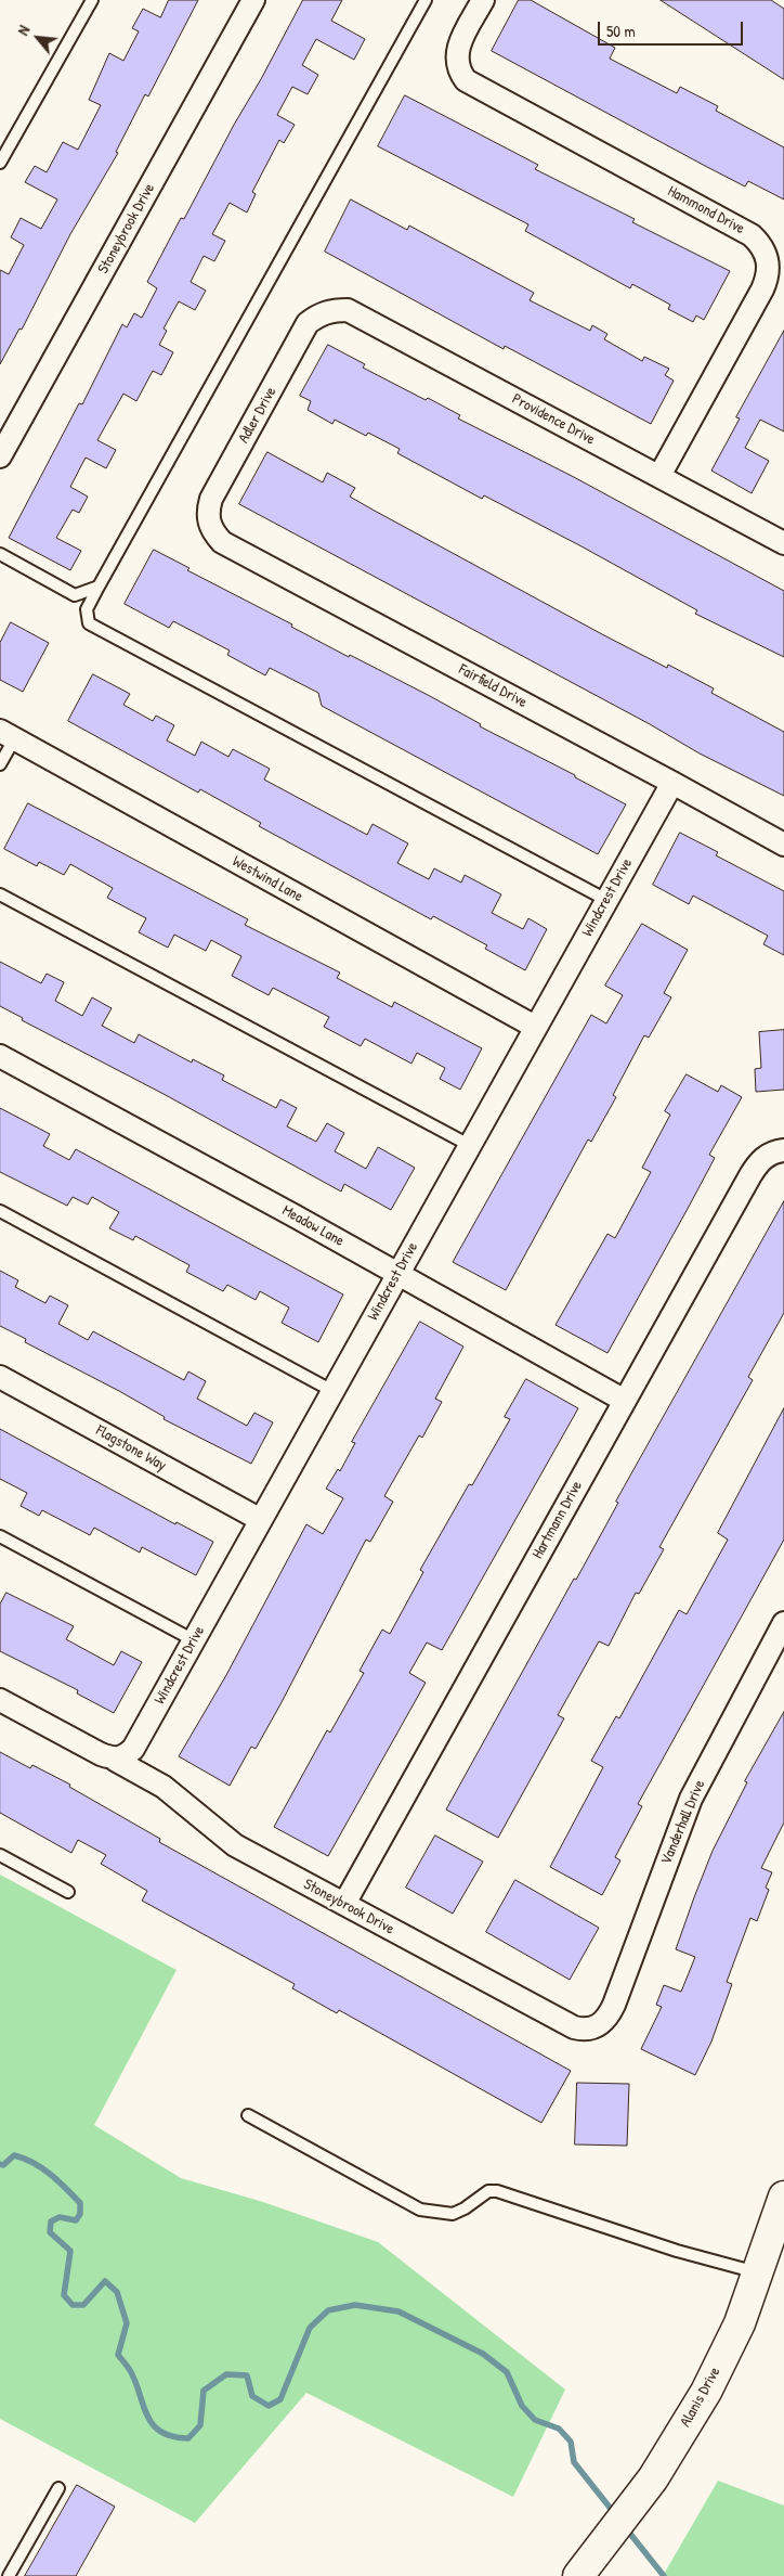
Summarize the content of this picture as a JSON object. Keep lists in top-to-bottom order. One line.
{"streets":{"main road":["Alanis Drive"],"street":["Hammond Drive","Stoneybrook Drive","Adler Drive","Providence Drive","Fairfield Drive","Westwind Lane","Windcrest Drive","Meadow Lane","Flagstone Way","Hartmann Drive","Vanderhall Drive"]},"crossings":[["Hammond Drive","Providence Drive"],["Stoneybrook Drive","Windcrest Drive"],["Stoneybrook Drive","Hartmann Drive"],["Stoneybrook Drive","Vanderhall Drive"],["Adler Drive","Providence Drive"],["Adler Drive","Fairfield Drive"],["Fairfield Drive","Windcrest Drive"],["Westwind Lane","Windcrest Drive"],["Windcrest Drive","Meadow Lane"],["Windcrest Drive","Flagstone Way"],["Meadow Lane","Hartmann Drive"]],"scale_bar":"50 m","north":"top left"}
